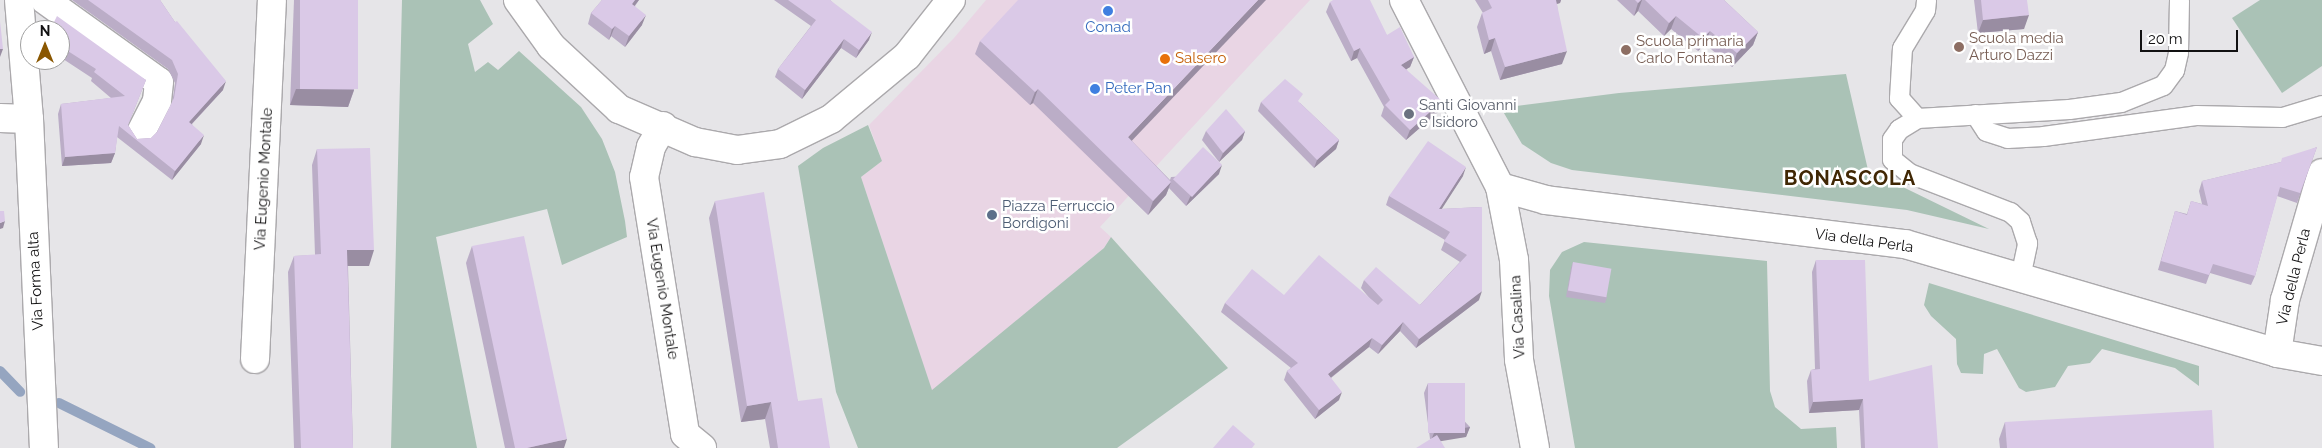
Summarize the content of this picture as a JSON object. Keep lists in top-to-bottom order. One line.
{"streets":{"street":["Via Eugenio Montale","Via della Perla","Via Forma alta","Via Casalina"]},"crossings":[["Via della Perla","Via Casalina"]],"districts":["BONASCOLA"],"places":["Conad","Scuola media Arturo Dazzi","Scuola primaria Carlo Fontana","Salsero","Peter Pan","Santi Giovanni e Isidoro","Piazza Ferruccio Bordigoni"],"scale_bar":"20 m","north":"top"}
